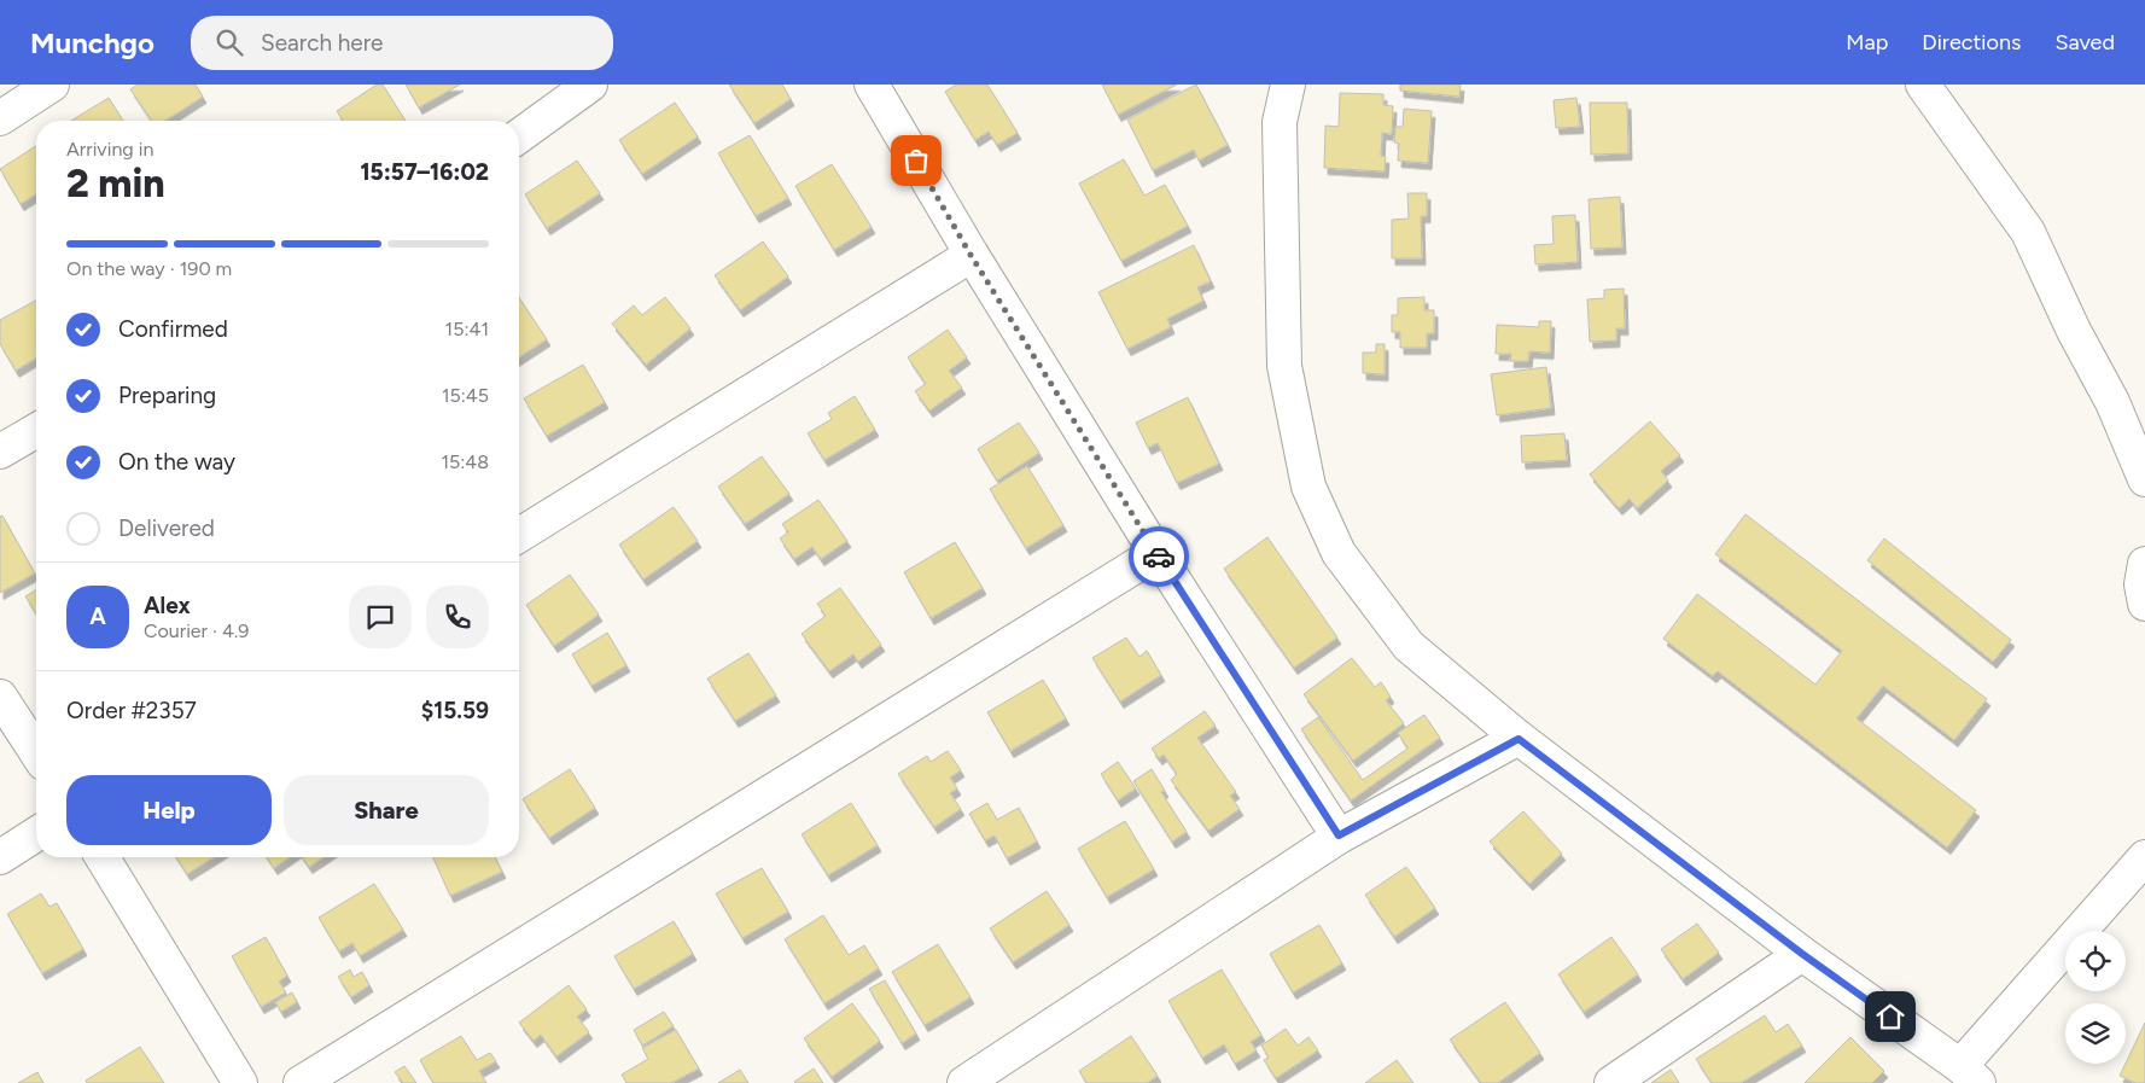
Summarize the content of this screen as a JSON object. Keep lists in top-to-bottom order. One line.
{"page":{"header":"Munchgo","search":"Search here","nav":["Map","Directions","Saved"],"heading":["2 min","Arriving in","15:57–16:02"],"panel":["Alex","Courier · 4.9","Order #2357","$15.59"],"bar":"On the way · 190 m","list":[["Confirmed","15:41"],["Preparing","15:45"],["On the way","15:48"],"Delivered"],"round":"A","buttons":["Help","Share"]}}
